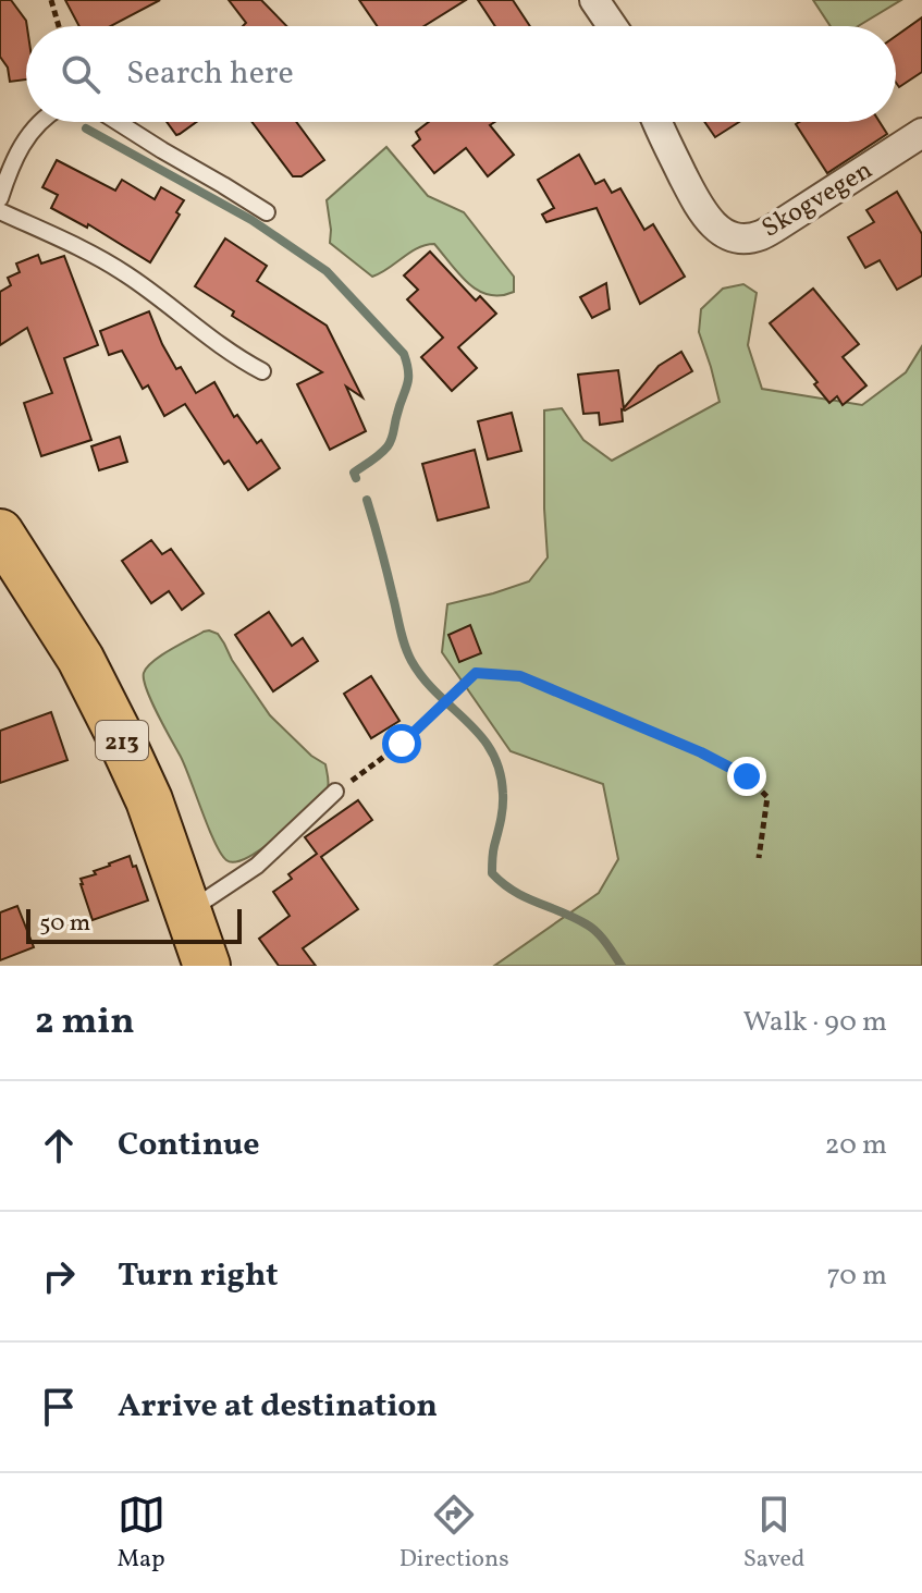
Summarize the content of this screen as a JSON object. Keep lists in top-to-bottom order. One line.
{"streets":{"main road":["213"],"street":["Skogvegen"]},"scale_bar":"50 m","page":{"search":"Search here","scale":"50 m","heading":["2 min","Walk · 90 m"],"list":[["Continue","20 m"],["Turn right","70 m"],"Arrive at destination"],"nav":["Map","Directions","Saved"]}}
